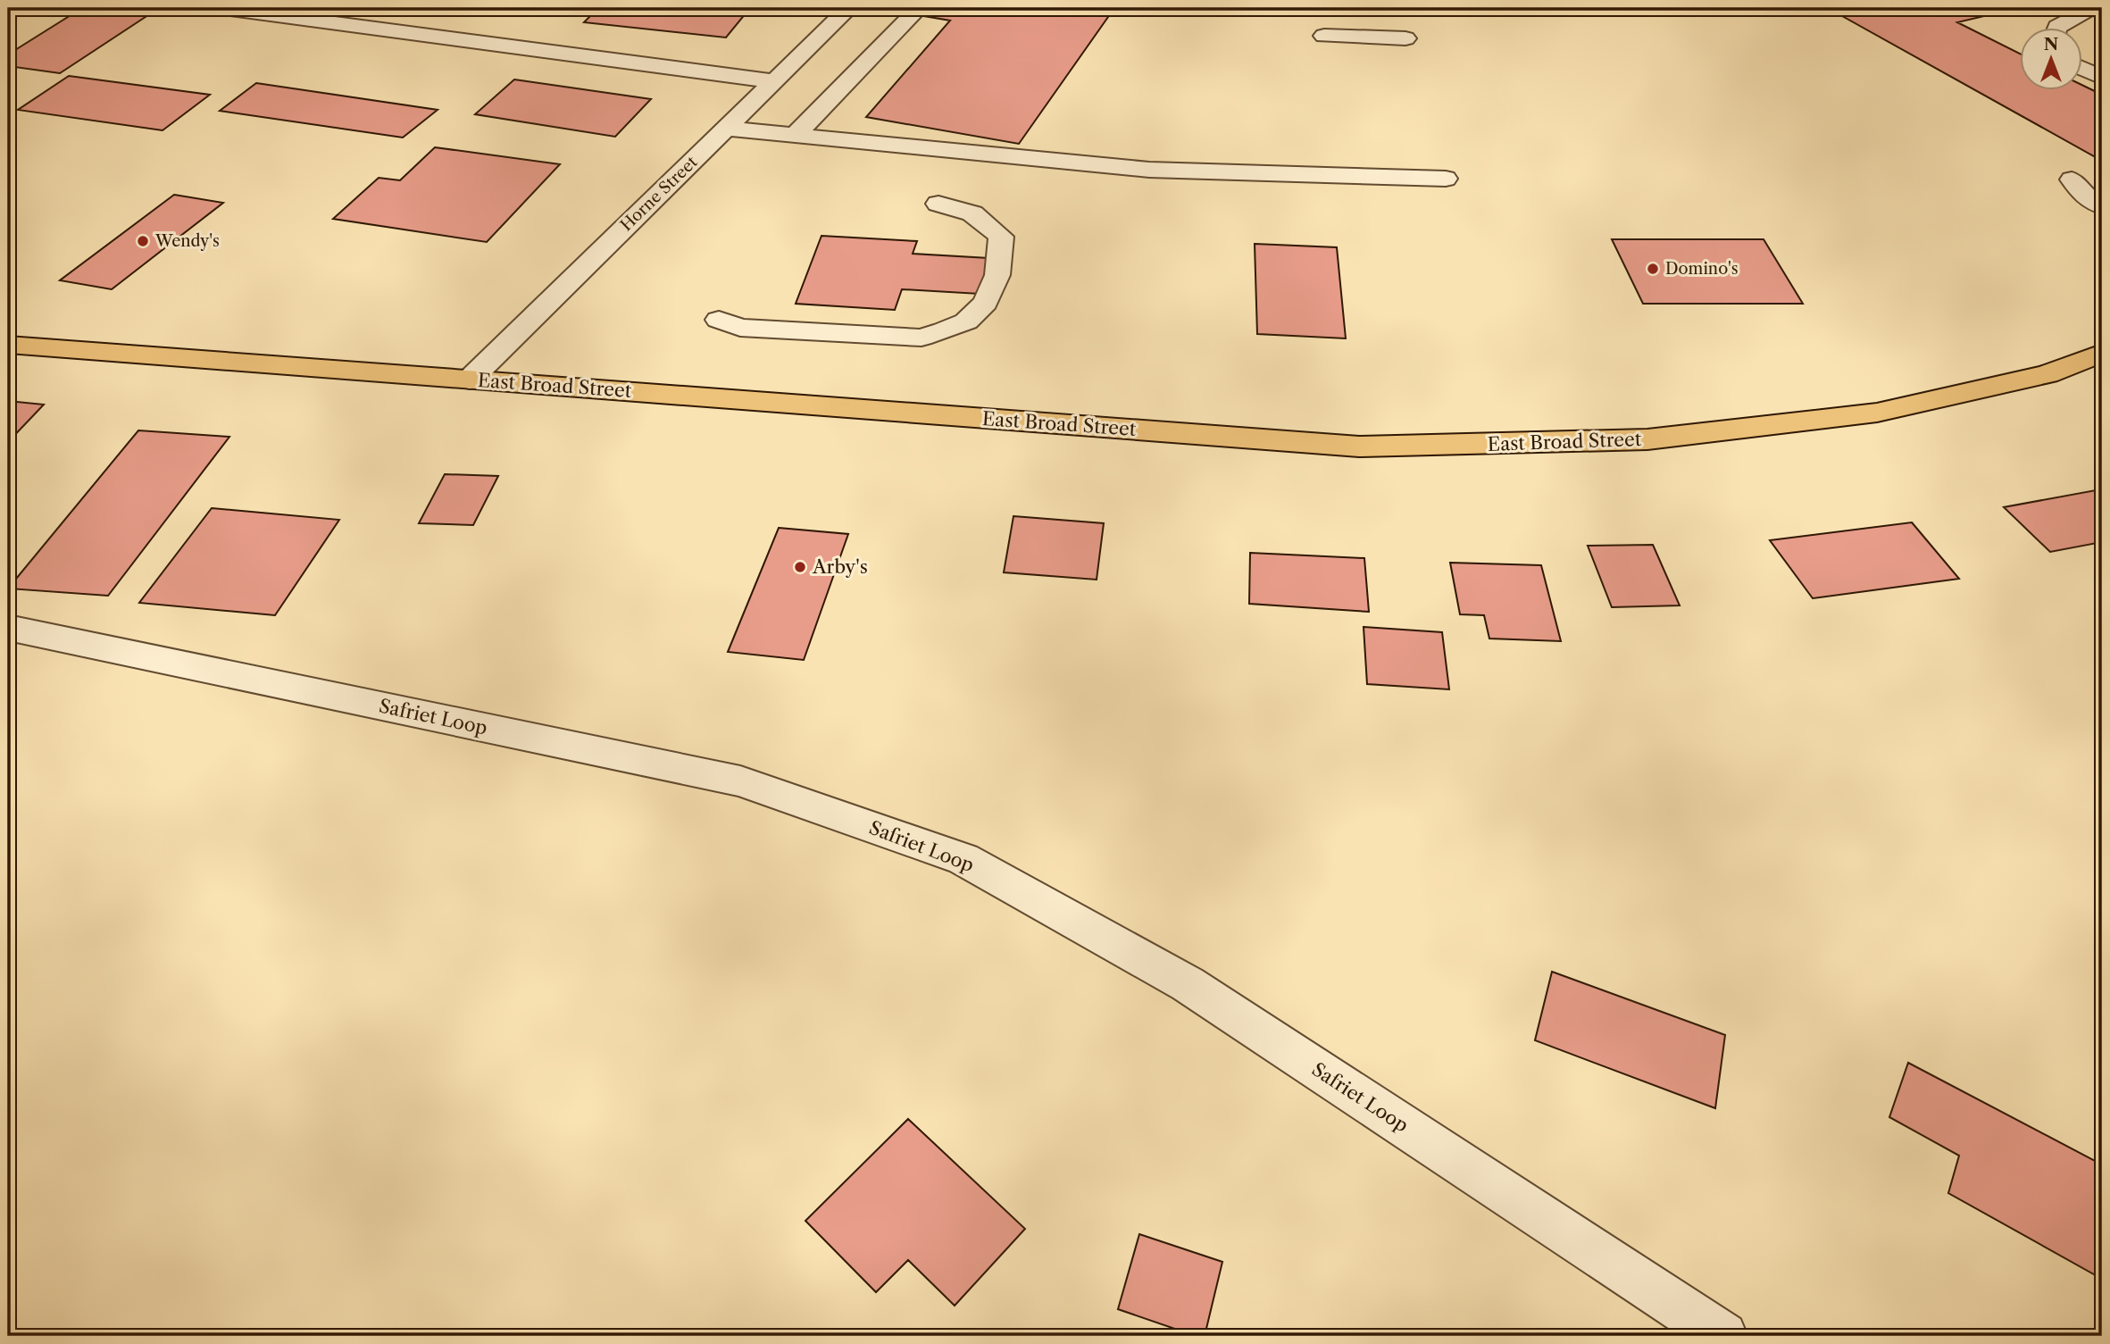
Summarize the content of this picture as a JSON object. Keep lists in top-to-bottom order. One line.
{"streets":{"main road":["East Broad Street"],"street":["Horne Street","Safriet Loop"]},"crossings":[["Horne Street","East Broad Street"]],"places":["Wendy's","Domino's","Arby's"],"north":"top"}
